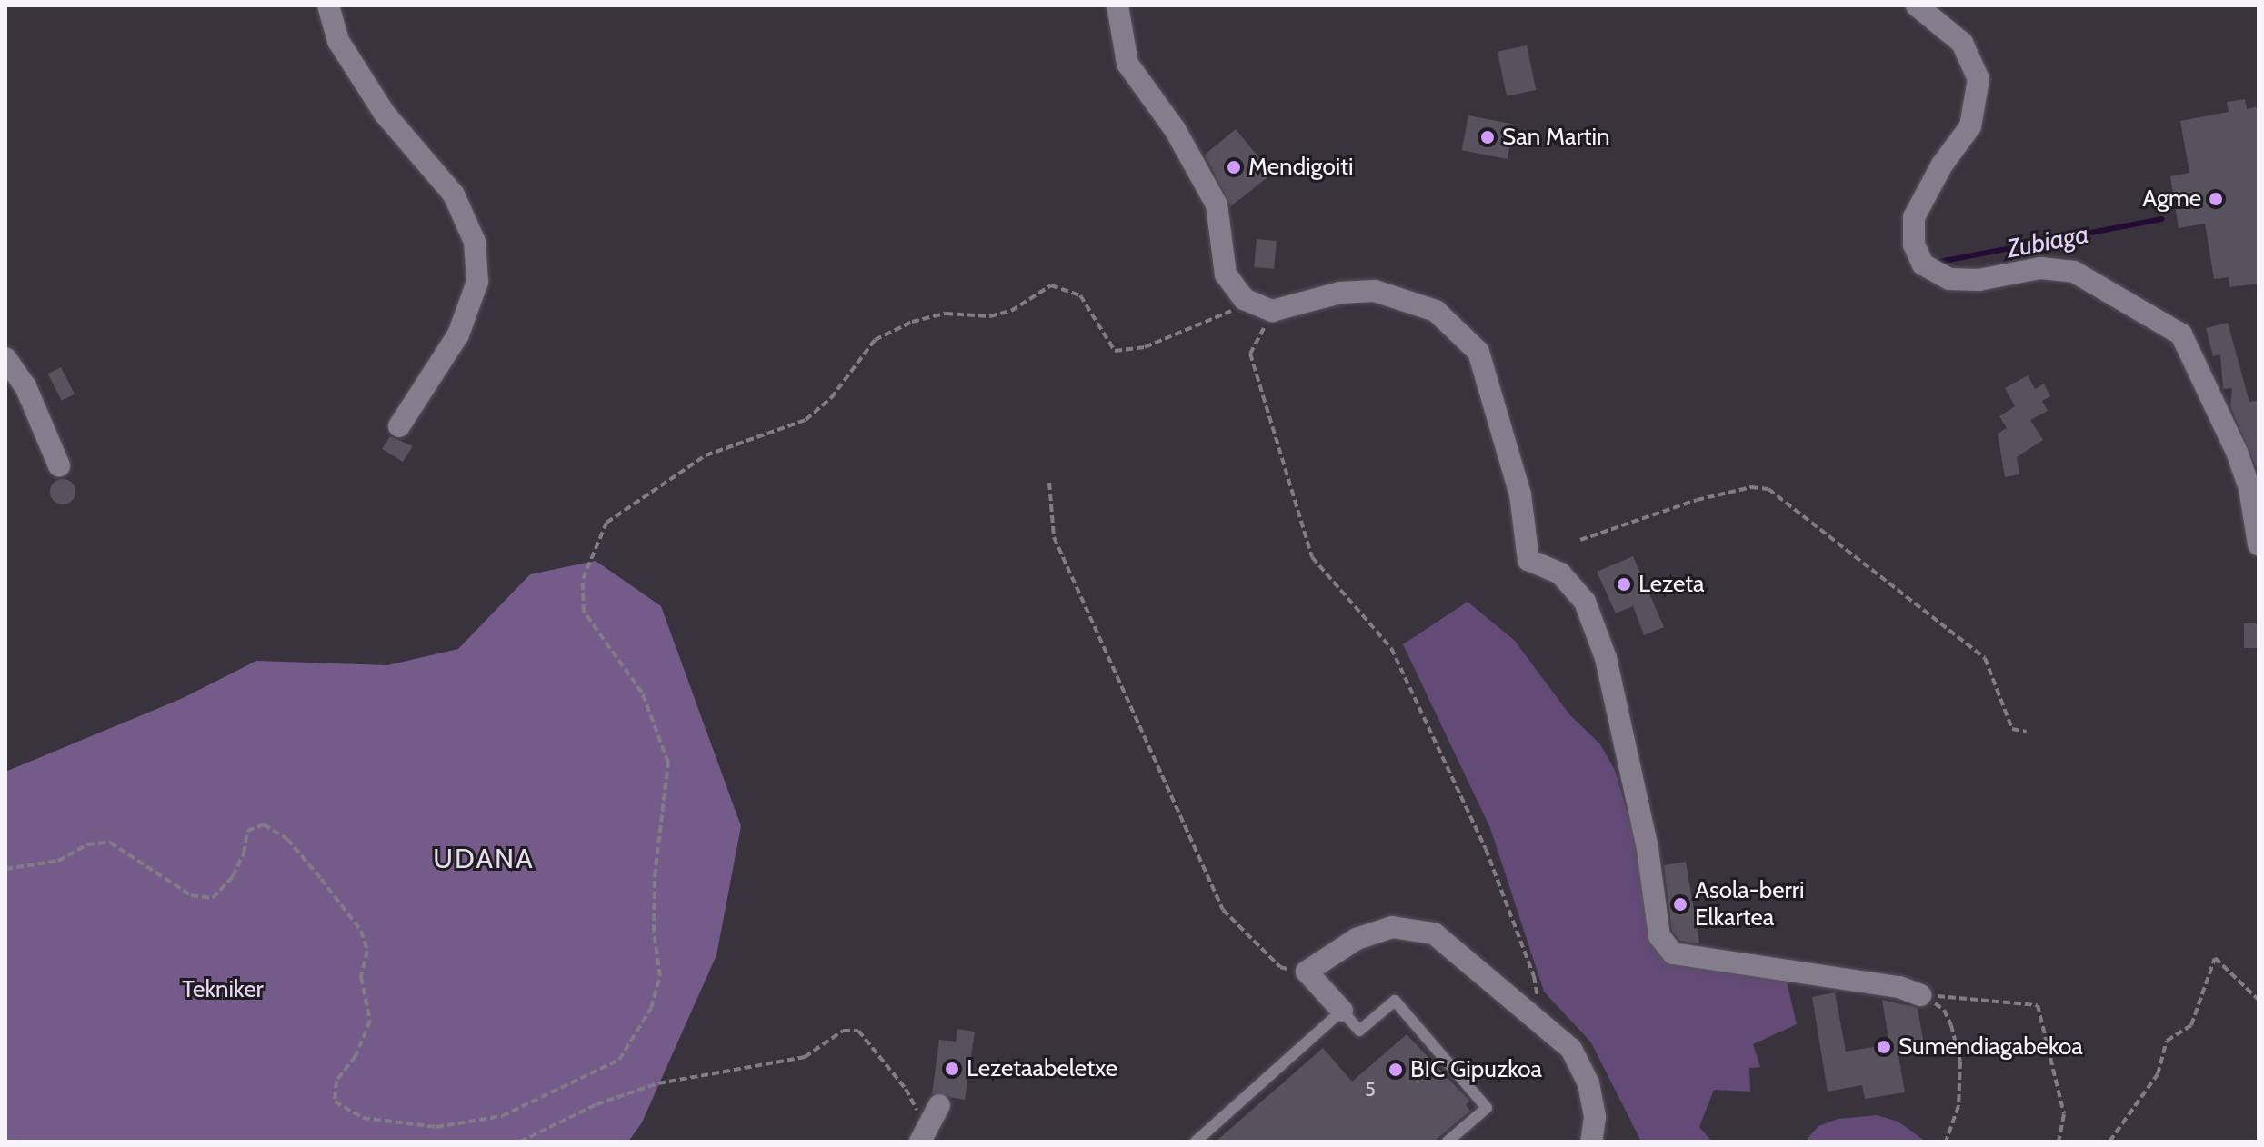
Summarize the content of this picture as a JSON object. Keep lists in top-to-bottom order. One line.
{"districts":["UDANA"],"water":["Zubiaga"],"parks":["Tekniker"],"places":["San Martin","Mendigoiti","Agme","Lezeta","Asola-berri Elkartea","Sumendiagabekoa","Lezetaabeletxe","BIC Gipuzkoa"],"house_numbers":["5"]}
